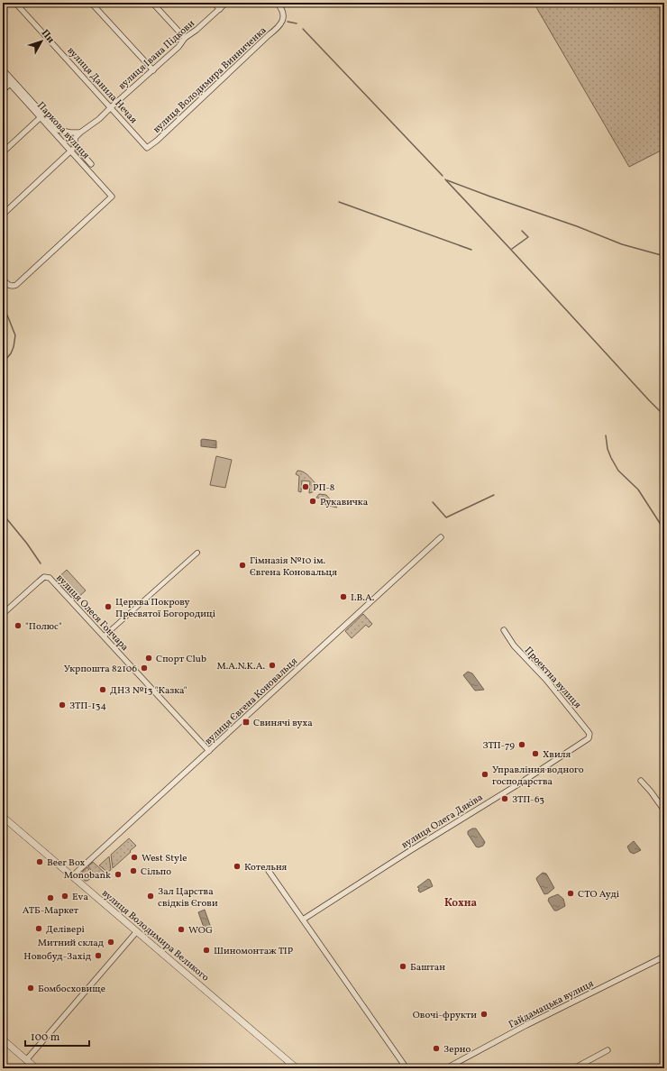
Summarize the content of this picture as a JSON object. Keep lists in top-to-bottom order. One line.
{"streets":{"street":["вулиця Івана Підкови","вулиця Володимира Винниченка","вулиця Данила Нечая","Паркова вулиця","вулиця Олеся Гончара","Проектна вулиця","вулиця Євгена Коновальця","вулиця Олега Дяківа","вулиця Володимира Великого","Гайдамацька вулиця"]},"crossings":[["вулиця Івана Підкови","вулиця Данила Нечая"],["вулиця Івана Підкови","Паркова вулиця"],["вулиця Володимира Винниченка","вулиця Данила Нечая"],["вулиця Олеся Гончара","вулиця Євгена Коновальця"],["Проектна вулиця","вулиця Олега Дяківа"],["вулиця Євгена Коновальця","вулиця Володимира Великого"]],"districts":["Кохна"],"places":{"other":["РП-8","Рукавичка","Гімназія №10 ім. Євгена Коновальця","І.В.А.","Церква Покрову Пресвятої Богородиці","\"Полюс\"","Спорт Club","M.A.N.K.A.","Укрпошта 82106","ДНЗ №13 \"Казка\"","ЗТП-134","ЗТП-79","Хвиля","Управління водного господарства","ЗТП-63","West Style","Beer Box","Котельня","Сільпо","Monobank","СТО Ауді","Eva","Зал Царства свідків Єгови","АТБ-Маркет","Делівері","WOG","Митний склад","Шиномонтаж ТІР","Новобуд-Захід","Баштан","Бомбосховище","Овочі-фрукти","Зерно"],"transit":["Свинячі вуха"]},"scale_bar":"100 m","north":"top right"}
